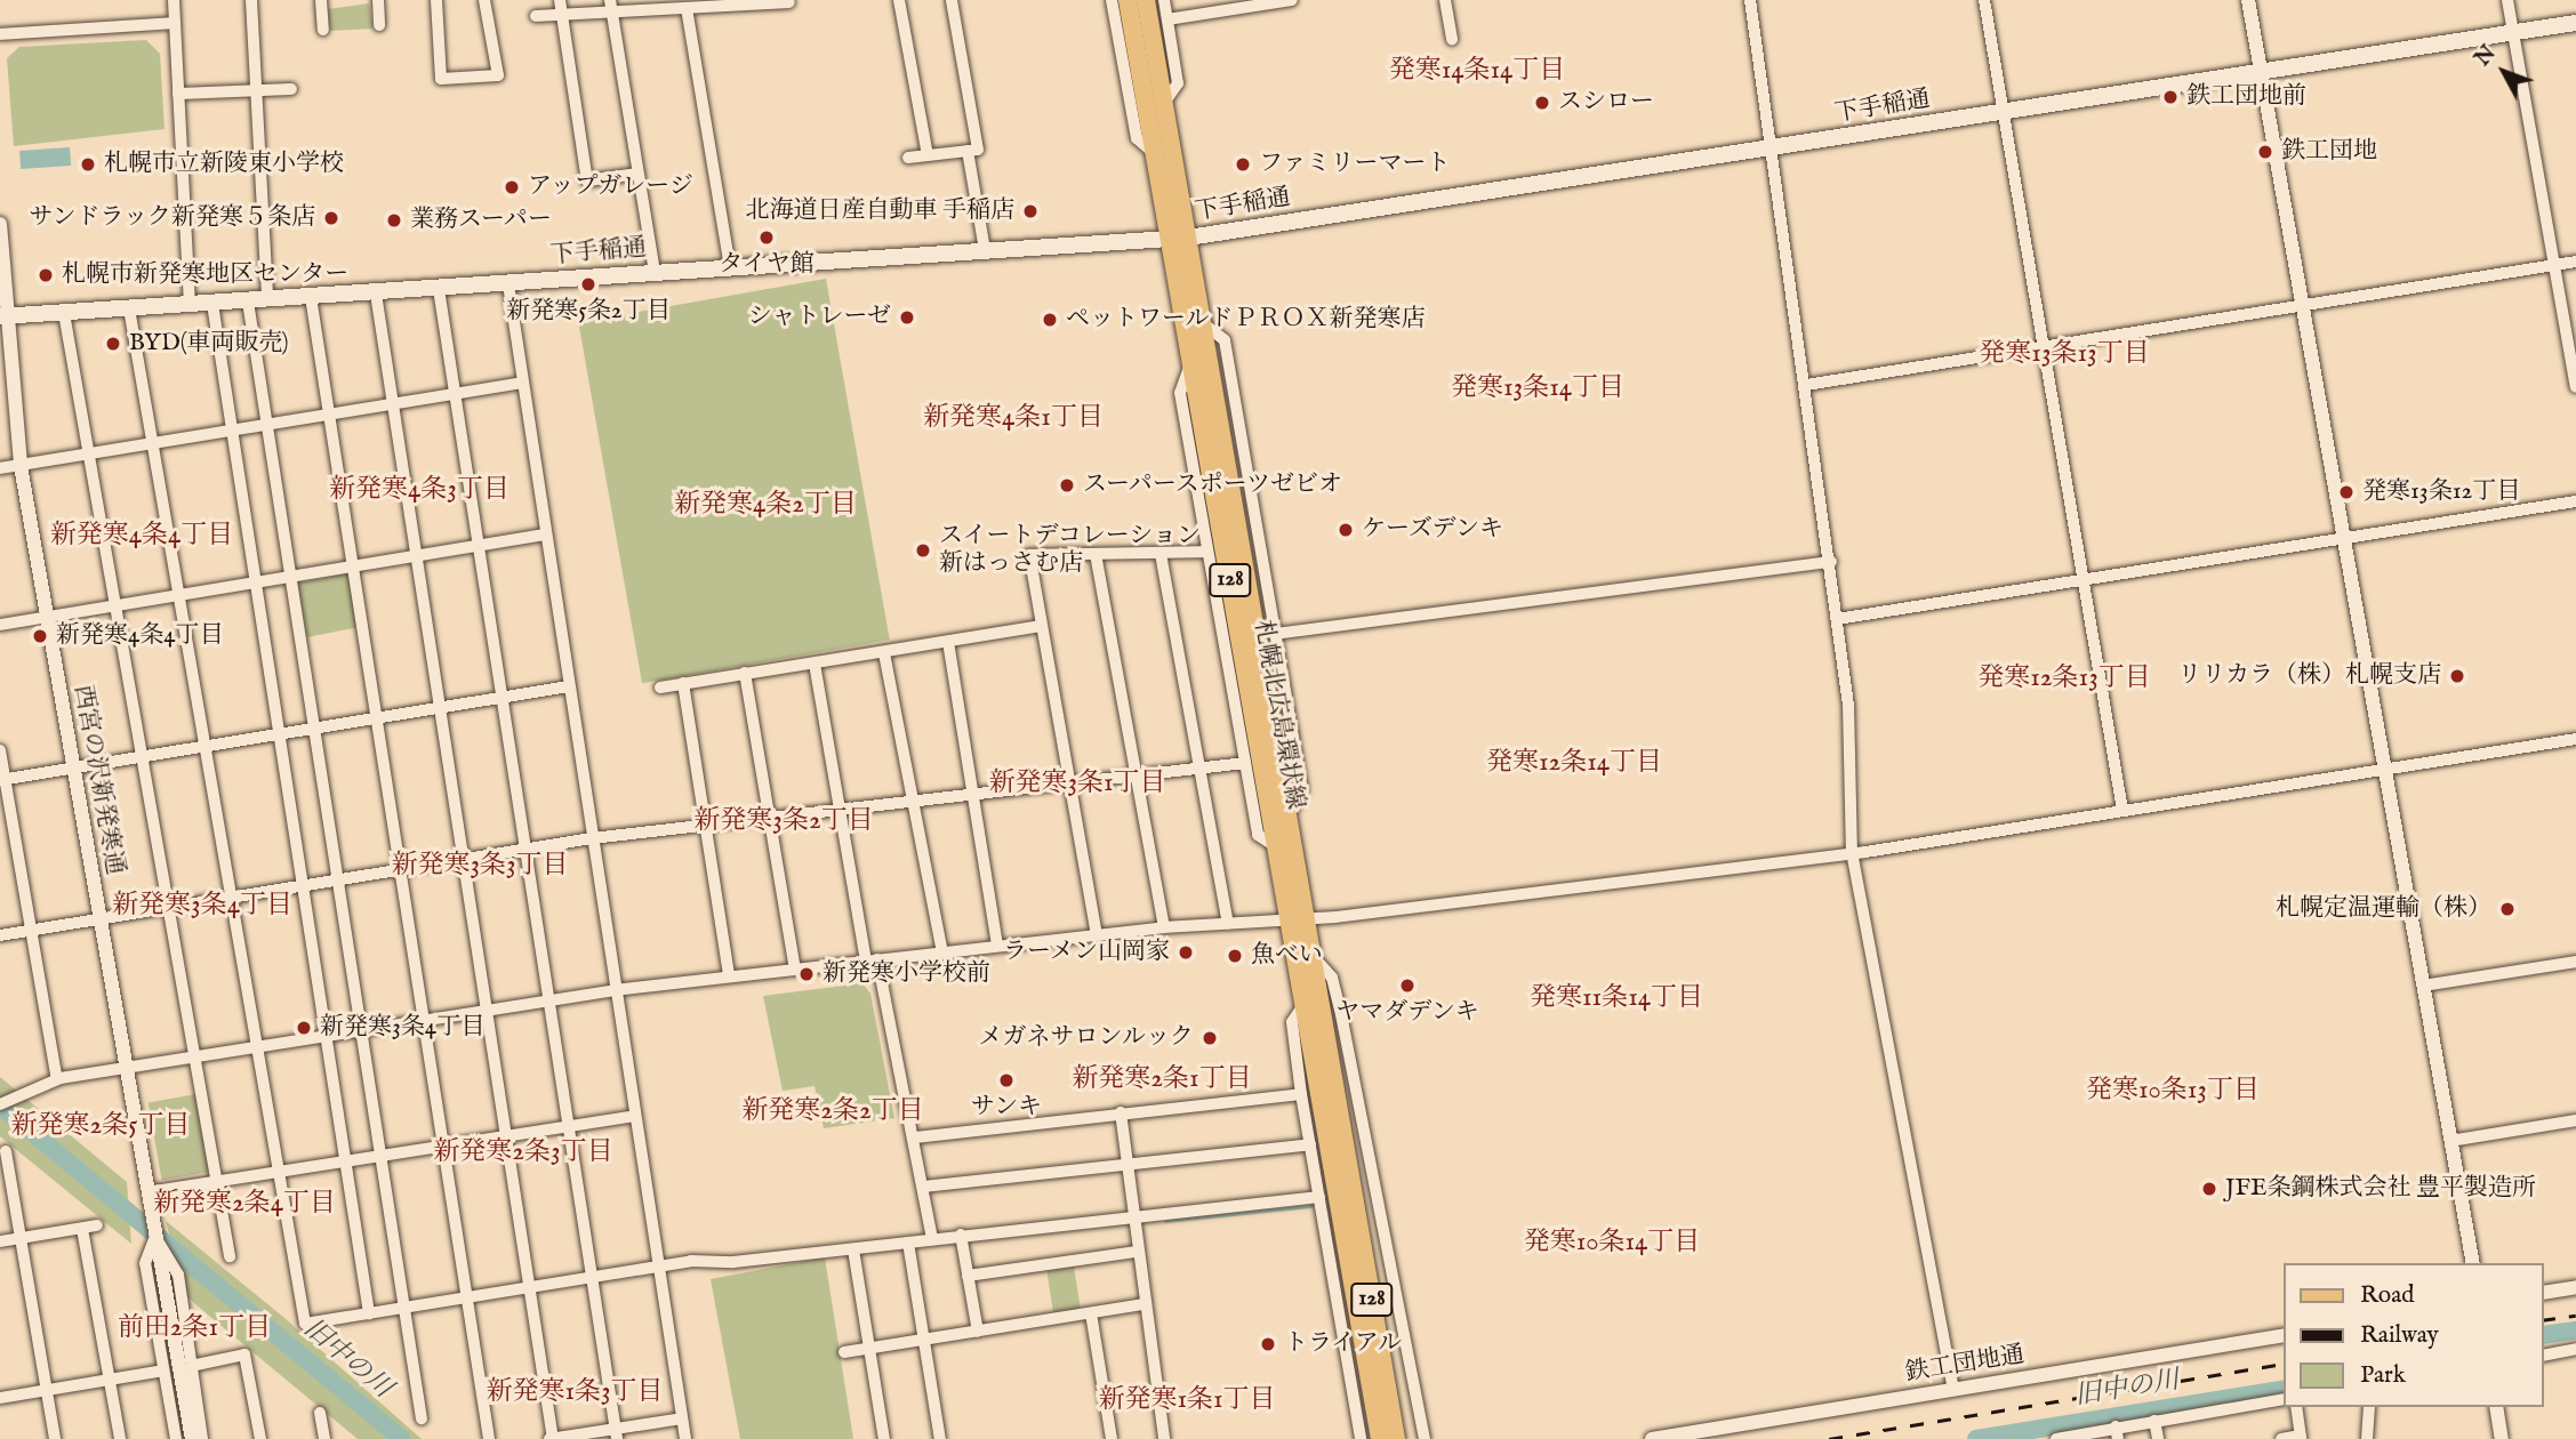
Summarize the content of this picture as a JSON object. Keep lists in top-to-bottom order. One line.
{"streets":{"main road":["下手稲通","128","札幌北広島環状線"],"street":["西宮の沢新発寒通","鉄工団地通"]},"crossings":[["下手稲通","札幌北広島環状線"],["下手稲通","西宮の沢新発寒通"]],"districts":["発寒14条14丁目","発寒13条13丁目","発寒13条14丁目","新発寒4条1丁目","新発寒4条3丁目","新発寒4条2丁目","新発寒4条4丁目","発寒12条13丁目","発寒12条14丁目","新発寒3条1丁目","新発寒3条2丁目","新発寒3条3丁目","新発寒3条4丁目","発寒11条14丁目","新発寒2条1丁目","発寒10条13丁目","新発寒2条2丁目","新発寒2条5丁目","新発寒2条3丁目","新発寒2条4丁目","発寒10条14丁目","前田2条1丁目","新発寒1条3丁目","新発寒1条1丁目"],"water":["旧中の川"],"places":["鉄工団地前","スシロー","鉄工団地","札幌市立新陵東小学校","ファミリーマート","アップガレージ","北海道日産自動車 手稲店","サンドラック新発寒５条店","業務スーパー","タイヤ館","札幌市新発寒地区センター","新発寒5条2丁目","シャトレーゼ","ペットワールドＰＲＯＸ新発寒店","BYD(車両販売)","スーパースポーツゼビオ","発寒13条12丁目","ケーズデンキ","スイートデコレーション 新はっさむ店","新発寒4条4丁目","リリカラ（株）札幌支店","札幌定温運輸（株）","ラーメン山岡家","魚べい","新発寒小学校前","ヤマダデンキ","新発寒3条4丁目","メガネサロンルック","サンキ","JFE条鋼株式会社 豊平製造所","トライアル"],"legend":["Road","Railway","Park"],"north":"top left"}
